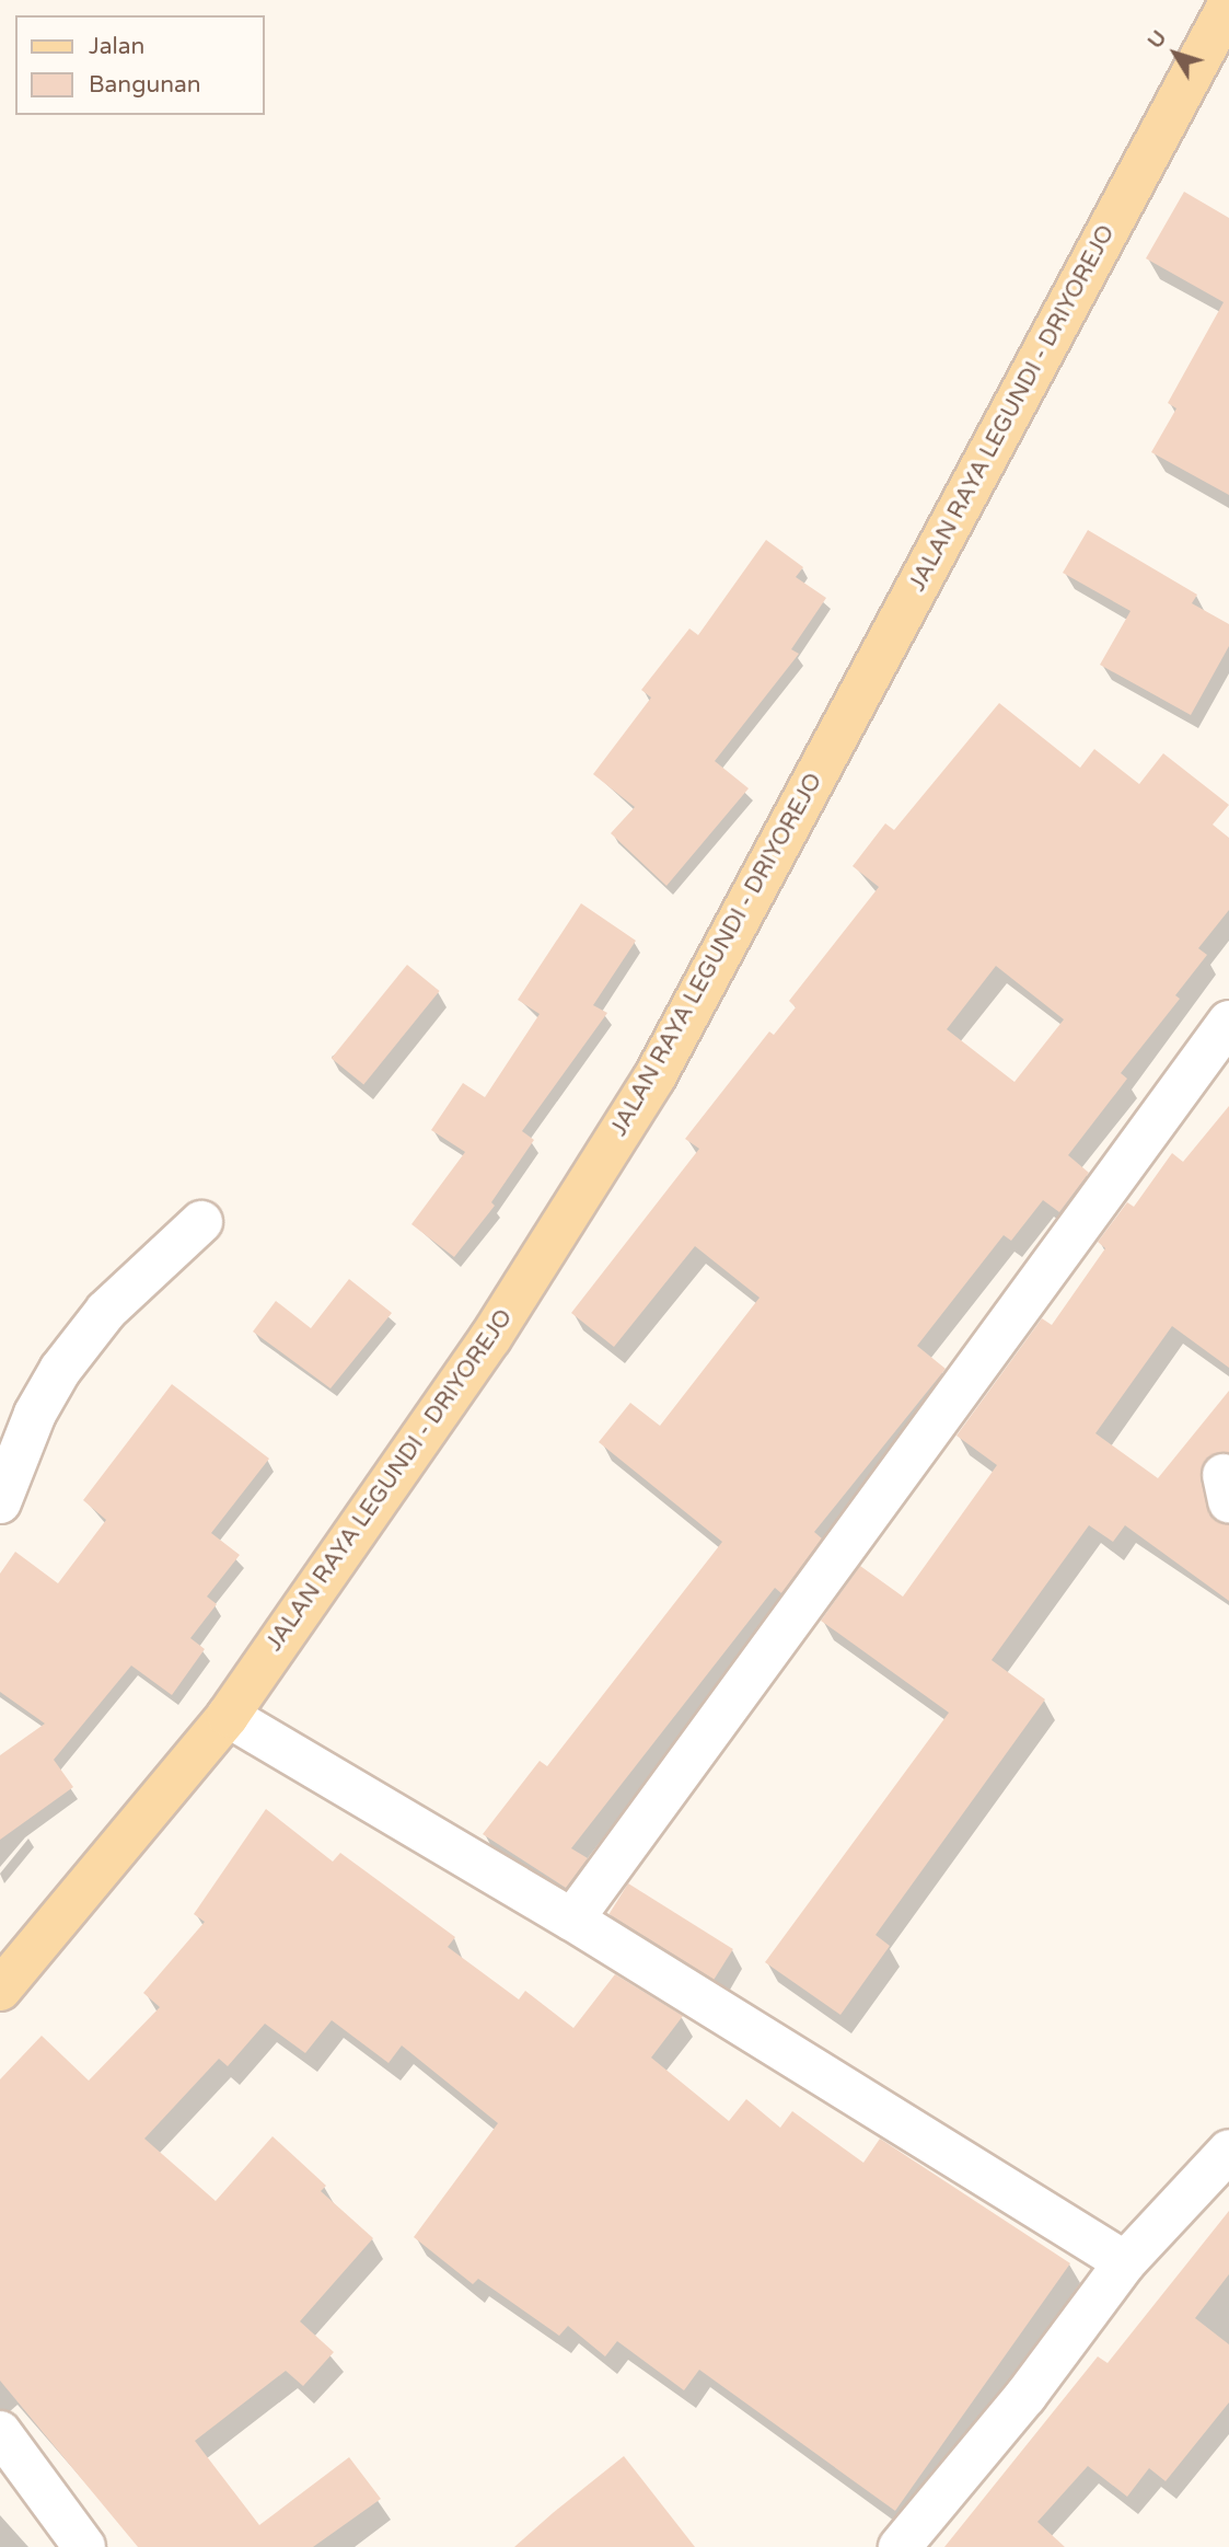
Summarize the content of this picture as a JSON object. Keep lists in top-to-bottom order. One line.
{"streets":{"main road":["JALAN RAYA LEGUNDI - DRIYOREJO"]},"legend":["Jalan","Bangunan"],"north":"top left"}
